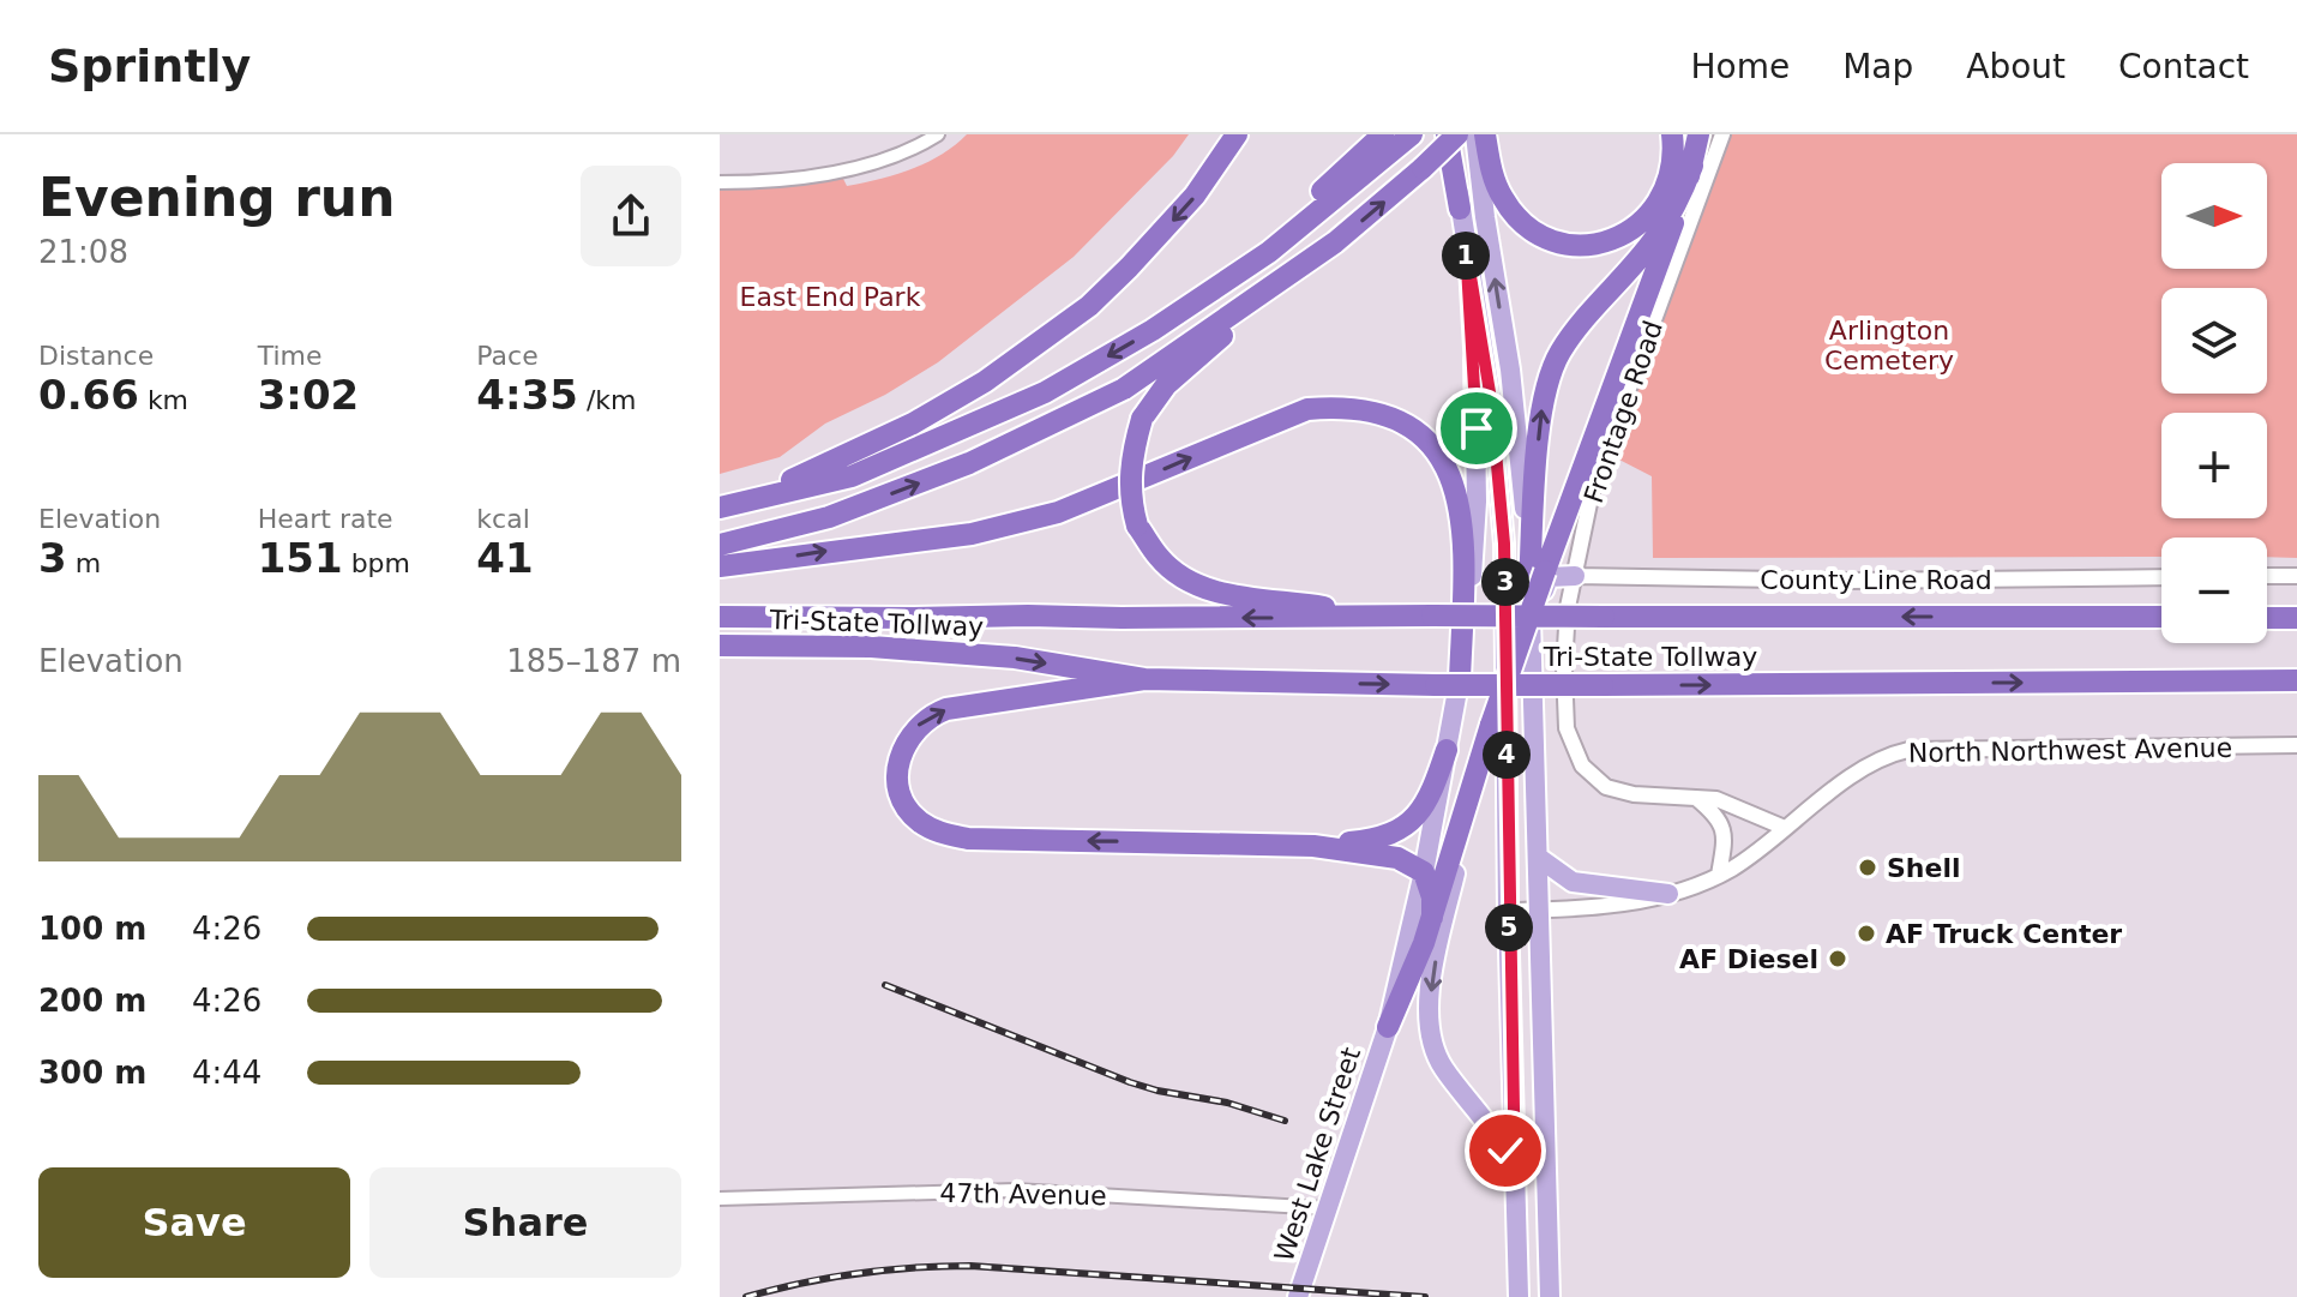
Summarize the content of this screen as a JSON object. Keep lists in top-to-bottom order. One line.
{"streets":{"highway":["Tri-State Tollway"],"main road":["West Lake Street"],"street":["Frontage Road","County Line Road","North Northwest Avenue","47th Avenue"]},"crossings":[["Frontage Road","County Line Road"],["Frontage Road","North Northwest Avenue"],["West Lake Street","47th Avenue"]],"parks":["East End Park","Arlington Cemetery"],"places":["Shell","AF Truck Center","AF Diesel"],"north":"right","page":{"header":"Sprintly","nav":["Home","Map","About","Contact"],"heading":["Evening run","21:08"],"map_buttons":["+","−"],"pins":["1","3","4","5"],"stats":[["Distance","0.66 km"],["Time","3:02"],["Pace","4:35 /km"],["Elevation","3 m"],["Heart rate","151 bpm"],["kcal","41"]],"chart":["Elevation","185–187 m"],"list":[{"name":"100 m","note":"4:26"},{"name":"200 m","note":"4:26"},{"name":"300 m","note":"4:44"}],"buttons":["Save","Share"]}}
